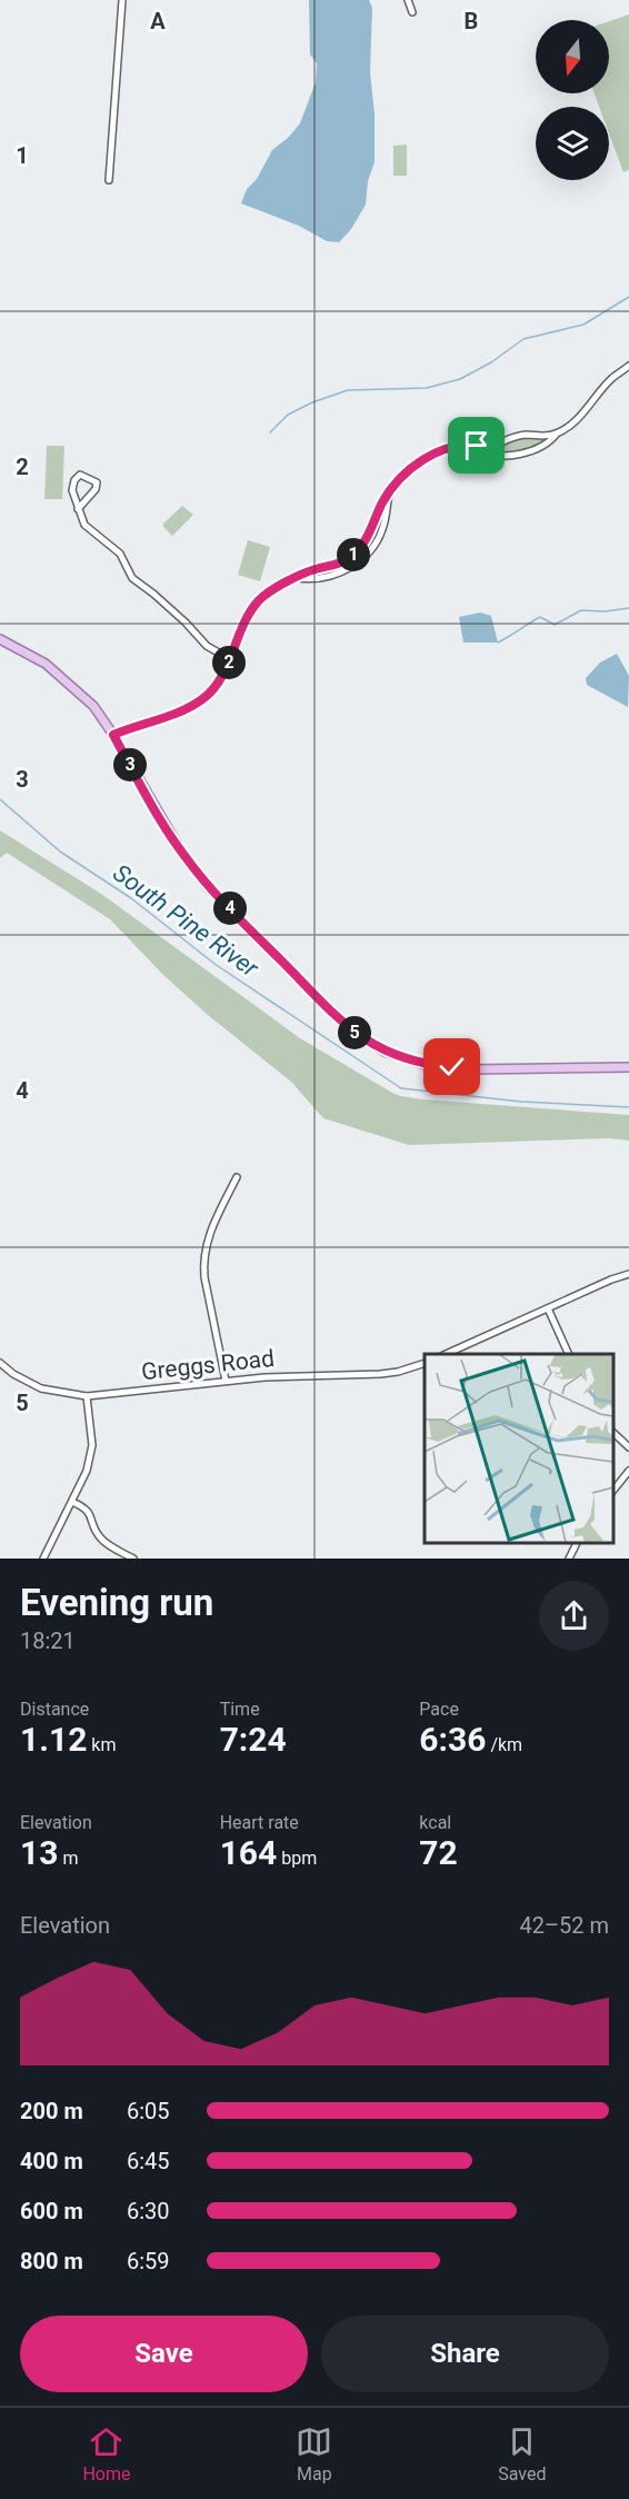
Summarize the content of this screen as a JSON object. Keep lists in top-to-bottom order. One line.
{"streets":{"street":["Greggs Road"]},"water":["South Pine River"],"north":"bottom","page":{"pins":["1","2","3","4","5"],"heading":["Evening run","18:21"],"stats":[["Distance","1.12 km"],["Time","7:24"],["Pace","6:36 /km"],["Elevation","13 m"],["Heart rate","164 bpm"],["kcal","72"]],"chart":["Elevation","42–52 m"],"list":[{"name":"200 m","note":"6:05"},{"name":"400 m","note":"6:45"},{"name":"600 m","note":"6:30"},{"name":"800 m","note":"6:59"}],"buttons":["Save","Share"],"tabs":["Home","Map","Saved"]},"grid":{"columns":["A","B"],"rows":["1","2","3","4","5"]}}
